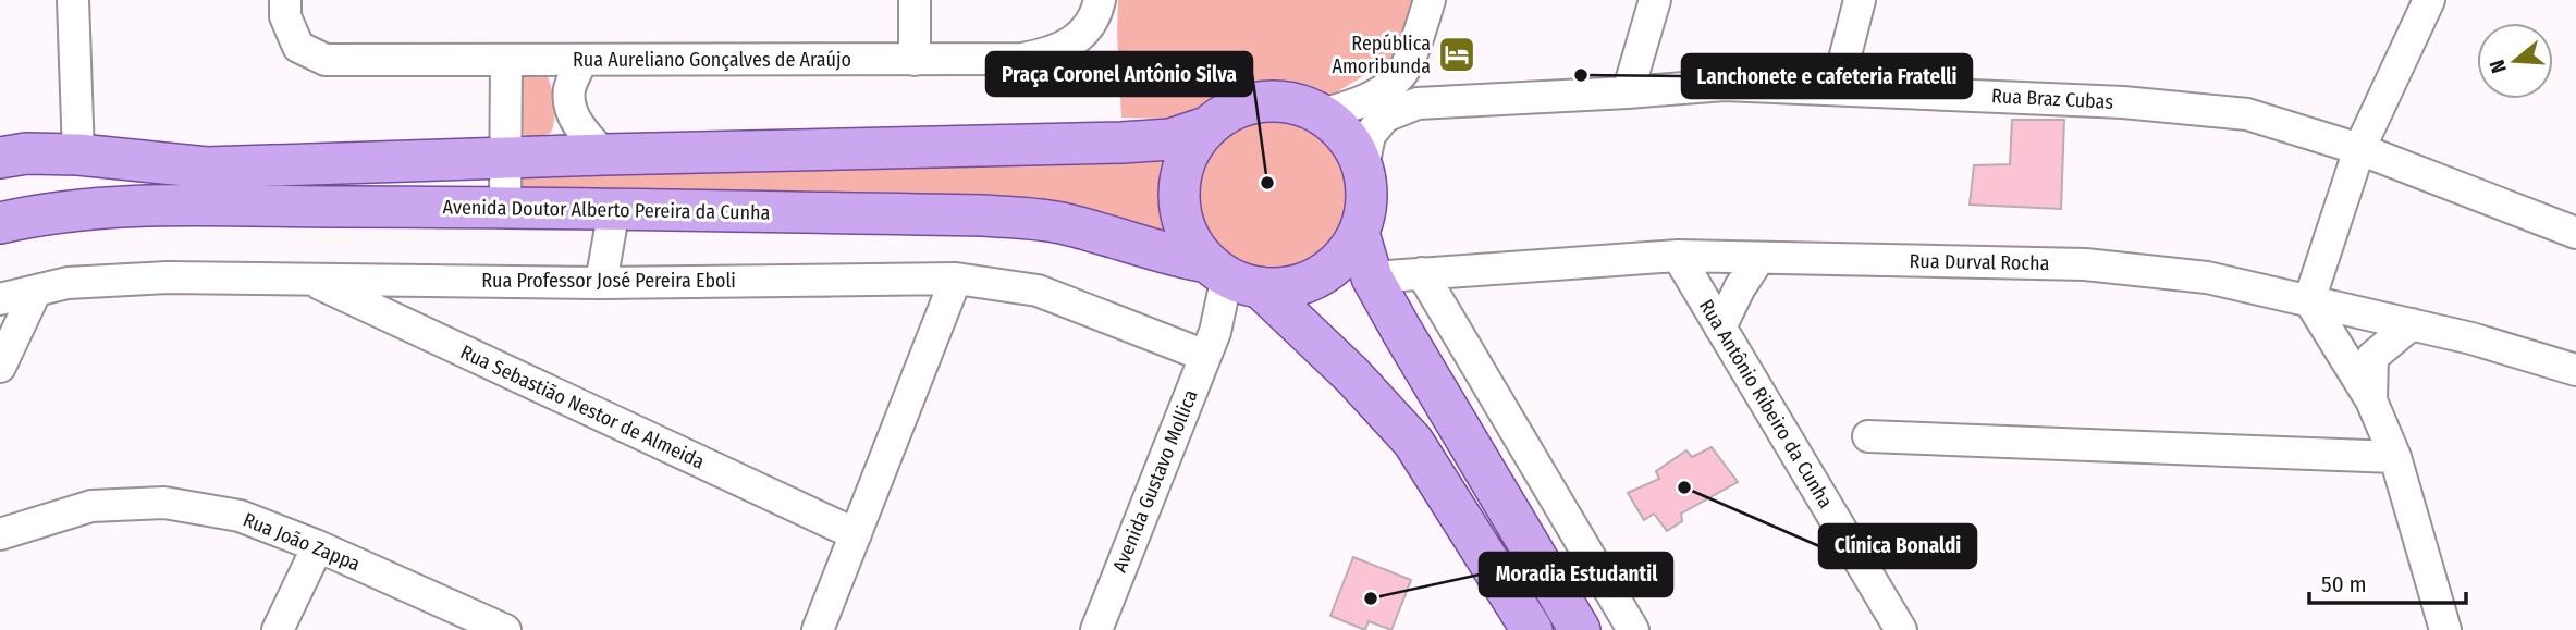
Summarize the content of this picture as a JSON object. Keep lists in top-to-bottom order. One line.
{"streets":{"main road":["Avenida Doutor Alberto Pereira da Cunha"],"street":["Rua Aureliano Gonçalves de Araújo","Rua Braz Cubas","Rua Durval Rocha","Rua Professor José Pereira Eboli","Rua Antônio Ribeiro da Cunha","Rua Sebastião Nestor de Almeida","Avenida Gustavo Mollica","Rua João Zappa"]},"crossings":[["Rua Braz Cubas","Avenida Doutor Alberto Pereira da Cunha"],["Rua Braz Cubas","Avenida Gustavo Mollica"],["Avenida Doutor Alberto Pereira da Cunha","Avenida Gustavo Mollica"],["Rua Durval Rocha","Rua Antônio Ribeiro da Cunha"],["Rua Professor José Pereira Eboli","Rua Sebastião Nestor de Almeida"],["Rua Professor José Pereira Eboli","Avenida Gustavo Mollica"]],"places":{"hotel":["República Amoribunda"],"other":["Lanchonete e cafeteria Fratelli","Praça Coronel Antônio Silva","Clínica Bonaldi","Moradia Estudantil"]},"scale_bar":"50 m","north":"left"}
